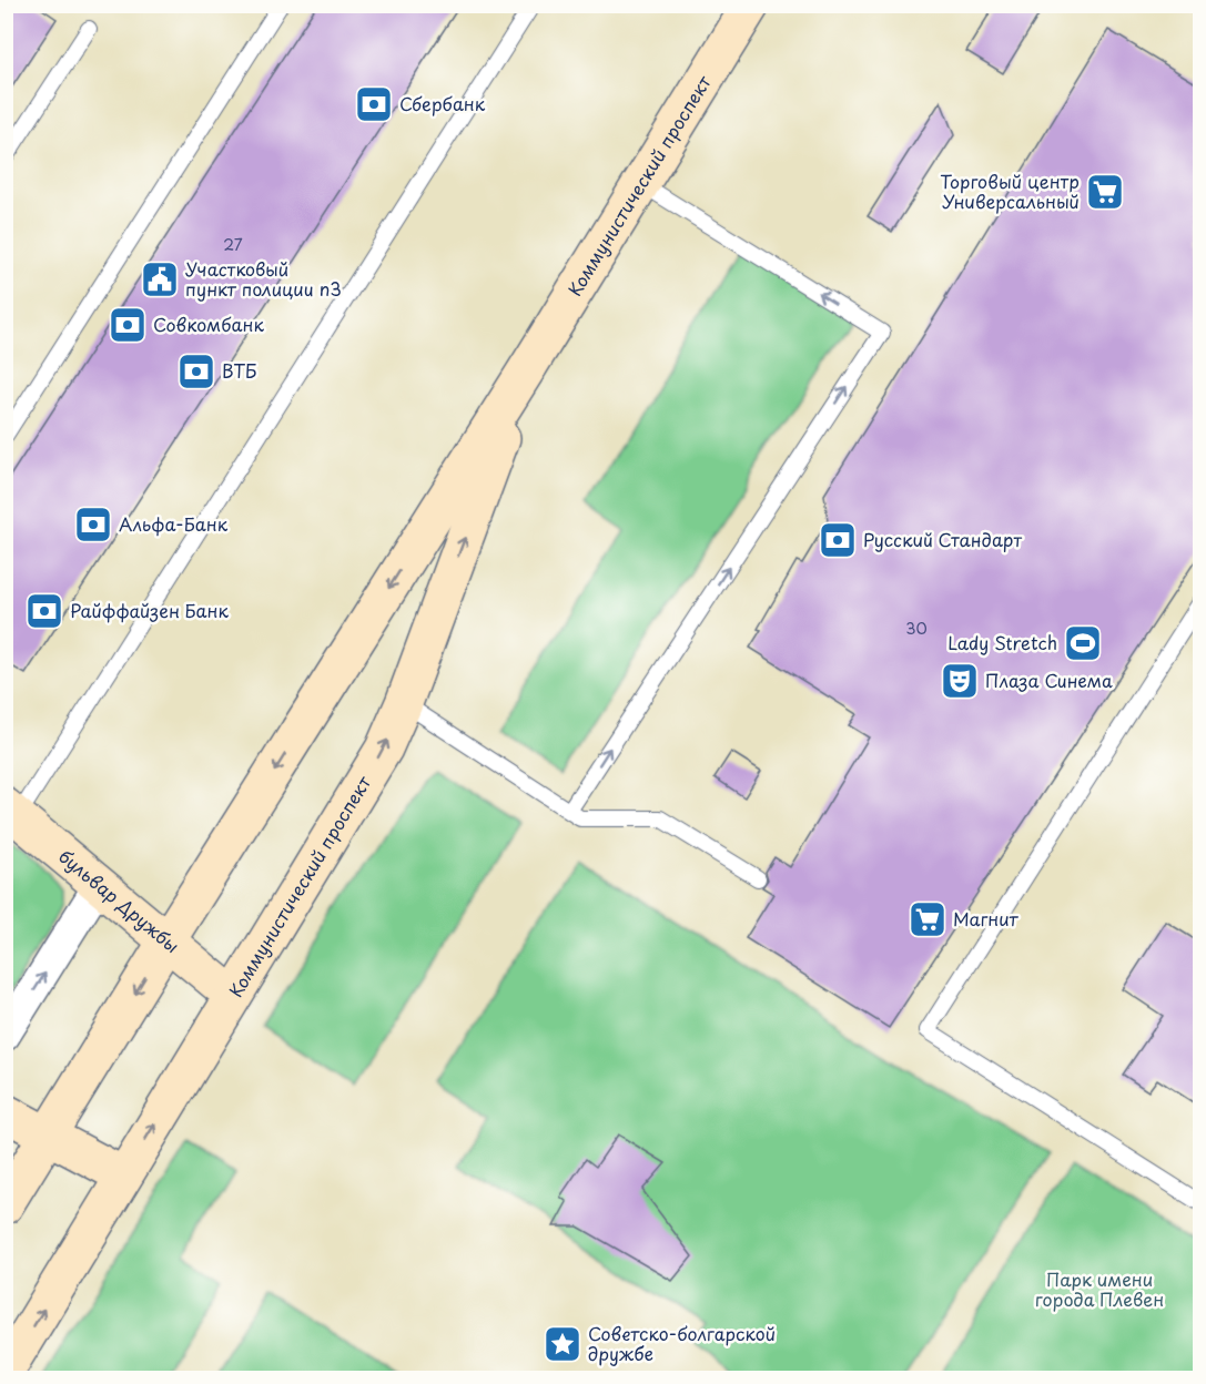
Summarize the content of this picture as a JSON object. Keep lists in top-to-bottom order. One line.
{"streets":{"main road":["Коммунистический проспект","бульвар Дружбы"]},"crossings":[["Коммунистический проспект","бульвар Дружбы"]],"parks":["Парк имени города Плевен"],"places":{"bank":["Сбербанк","Совкомбанк","ВТБ","Альфа-Банк","Русский Стандарт","Райффайзен Банк"],"supermarket":["Торговый центр Универсальный","Магнит"],"public building":["Участковый пункт полиции n3"],"sports":["Lady Stretch"],"theatre":["Плаза Синема"],"place":["Советско-болгарской дружбе"]},"house_numbers":["27","30"]}
